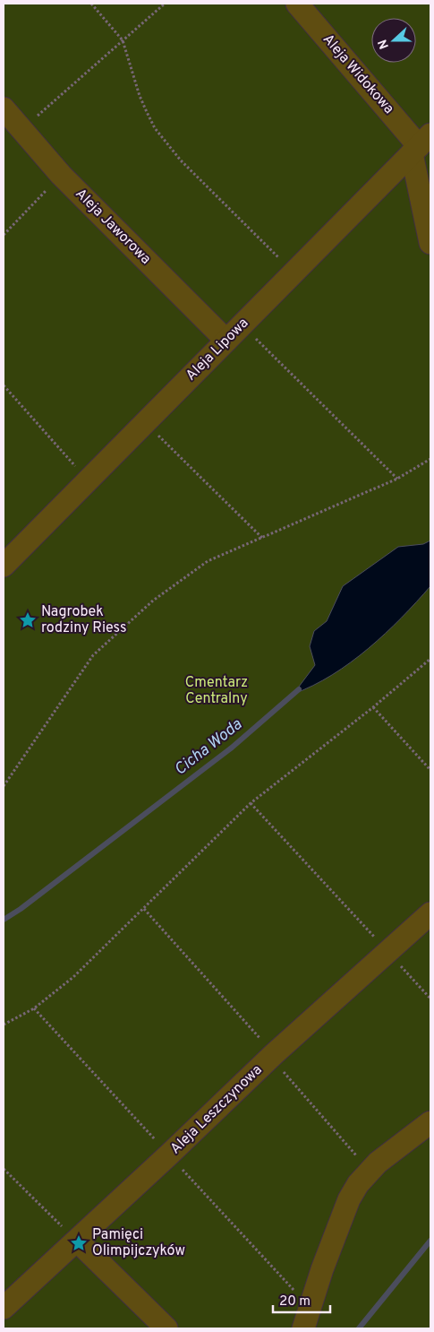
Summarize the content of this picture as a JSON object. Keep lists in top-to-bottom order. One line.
{"streets":{"street":["Aleja Widokowa","Aleja Jaworowa","Aleja Lipowa","Aleja Leszczynowa"]},"crossings":[["Aleja Widokowa","Aleja Lipowa"],["Aleja Jaworowa","Aleja Lipowa"]],"water":["Cicha Woda"],"parks":["Cmentarz Centralny"],"places":{"place":["Nagrobek rodziny Riess","Pamięci Olimpijczyków"]},"scale_bar":"20 m","north":"left"}
